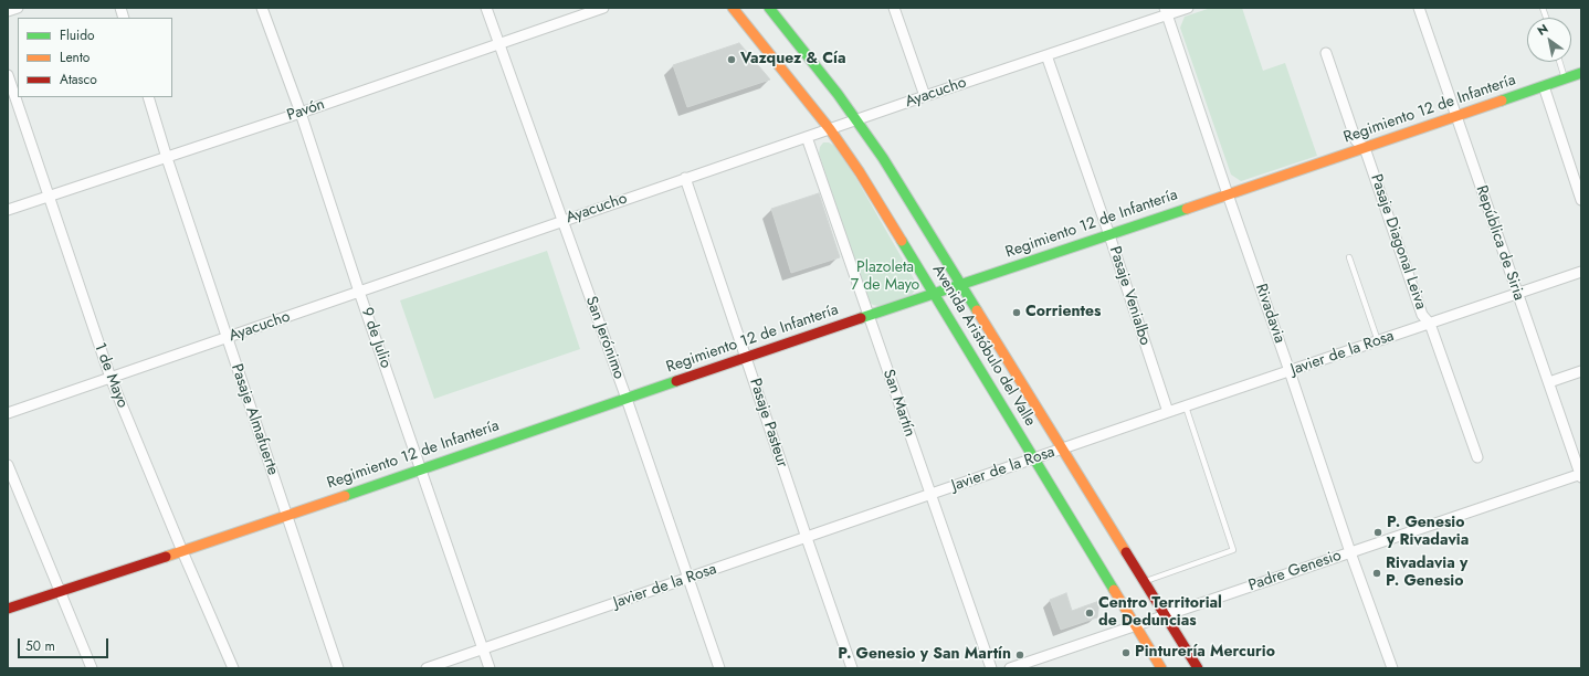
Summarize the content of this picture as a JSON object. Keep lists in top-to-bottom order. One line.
{"streets":{"street":["Ayacucho","Regimiento 12 de Infantería","Pavón","Pasaje Diagonal Leiva","República de Siria","Pasaje Venialbo","Rivadavia","9 de Julio","San Jerónimo","Avenida Aristóbulo del Valle","Javier de la Rosa","1 de Mayo","San Martín","Pasaje Almafuerte","Pasaje Pasteur","Padre Genesio"]},"crossings":[["Ayacucho","Pasaje Venialbo"],["Ayacucho","Rivadavia"],["Ayacucho","9 de Julio"],["Ayacucho","San Jerónimo"],["Ayacucho","Avenida Aristóbulo del Valle"],["Ayacucho","1 de Mayo"],["Ayacucho","San Martín"],["Ayacucho","Pasaje Almafuerte"],["Ayacucho","Pasaje Pasteur"],["Regimiento 12 de Infantería","Pasaje Diagonal Leiva"],["Regimiento 12 de Infantería","República de Siria"],["Regimiento 12 de Infantería","Pasaje Venialbo"],["Regimiento 12 de Infantería","Rivadavia"],["Regimiento 12 de Infantería","9 de Julio"],["Regimiento 12 de Infantería","San Jerónimo"],["Regimiento 12 de Infantería","Avenida Aristóbulo del Valle"],["Regimiento 12 de Infantería","1 de Mayo"],["Regimiento 12 de Infantería","San Martín"],["Regimiento 12 de Infantería","Pasaje Almafuerte"],["Regimiento 12 de Infantería","Pasaje Pasteur"],["Pavón","9 de Julio"],["Pavón","San Jerónimo"],["Pavón","1 de Mayo"],["Pavón","Pasaje Almafuerte"],["Pasaje Diagonal Leiva","Javier de la Rosa"],["República de Siria","Javier de la Rosa"],["República de Siria","Padre Genesio"],["Pasaje Venialbo","Javier de la Rosa"],["Rivadavia","Javier de la Rosa"],["Rivadavia","Padre Genesio"],["9 de Julio","Javier de la Rosa"],["San Jerónimo","Javier de la Rosa"],["Avenida Aristóbulo del Valle","Javier de la Rosa"],["Avenida Aristóbulo del Valle","Padre Genesio"],["Javier de la Rosa","San Martín"],["Javier de la Rosa","Pasaje Pasteur"]],"parks":["Plazoleta 7 de Mayo"],"places":["Vazquez & Cía","Corrientes","P. Genesio y Rivadavia","Rivadavia y P. Genesio","Centro Territorial de Deduncias","Pinturería Mercurio","P. Genesio y San Martín"],"legend":["Fluido","Lento","Atasco"],"scale_bar":"50 m","north":"top left"}
